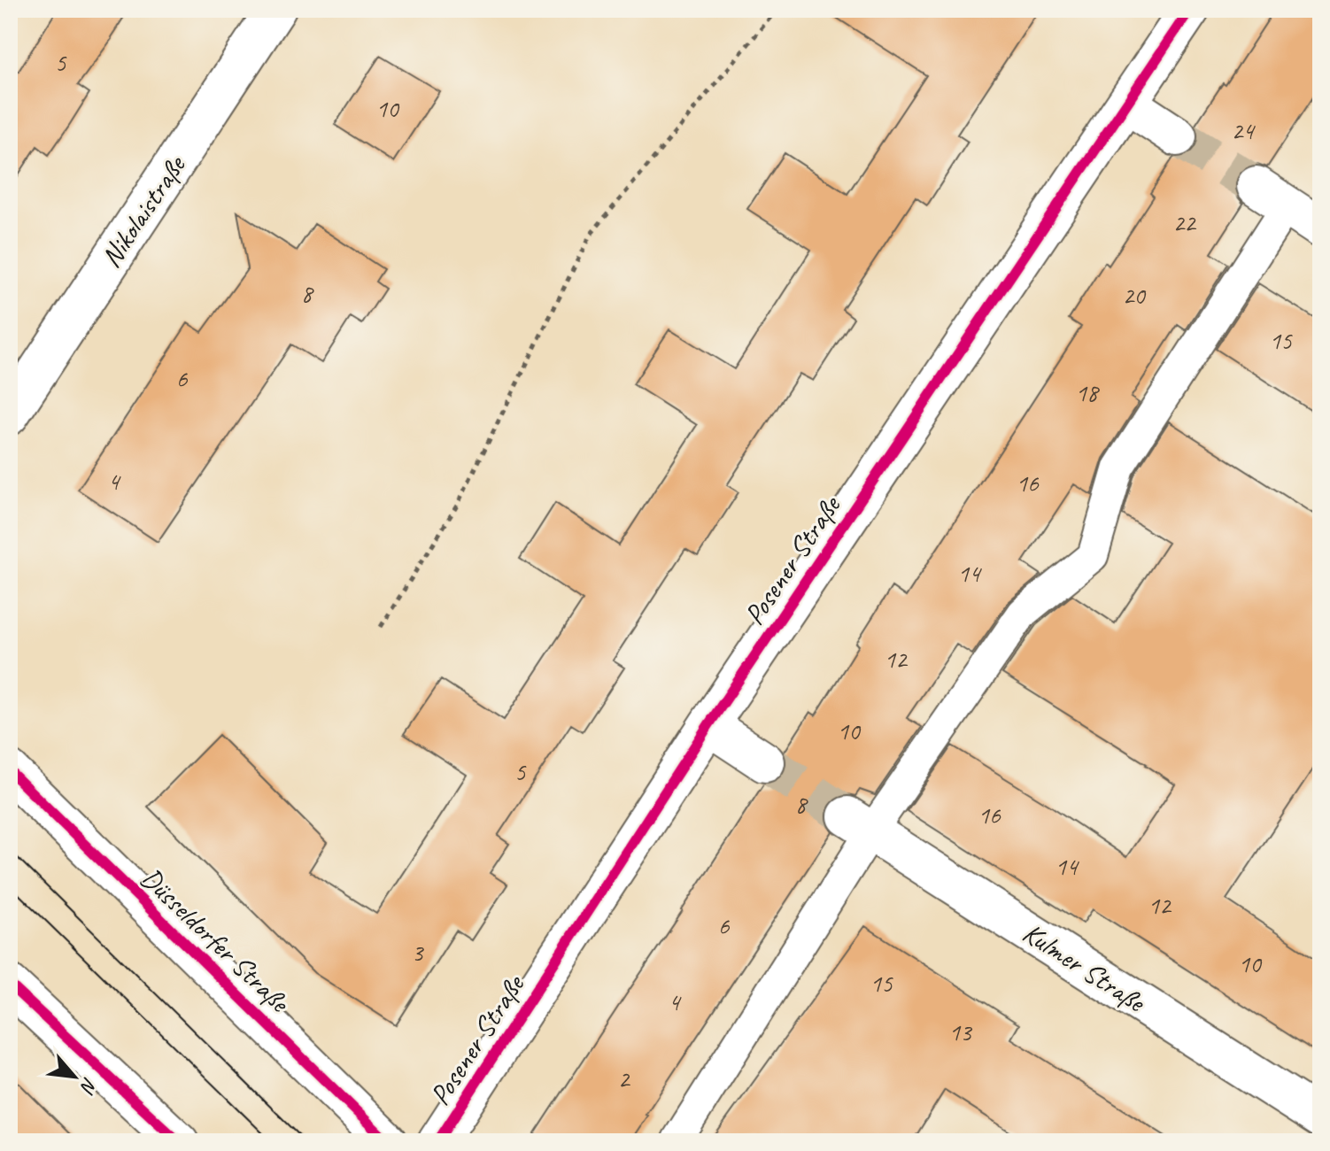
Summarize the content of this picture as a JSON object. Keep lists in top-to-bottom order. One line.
{"streets":{"street":["Nikolaistraße","Posener Straße","Düsseldorfer Straße","Kulmer Straße"]},"house_numbers":["5","10","24","22","8","20","15","6","18","4","16","14","12","10","5","8","16","14","12","6","3","10","15","4","13","2"],"north":"bottom right"}
